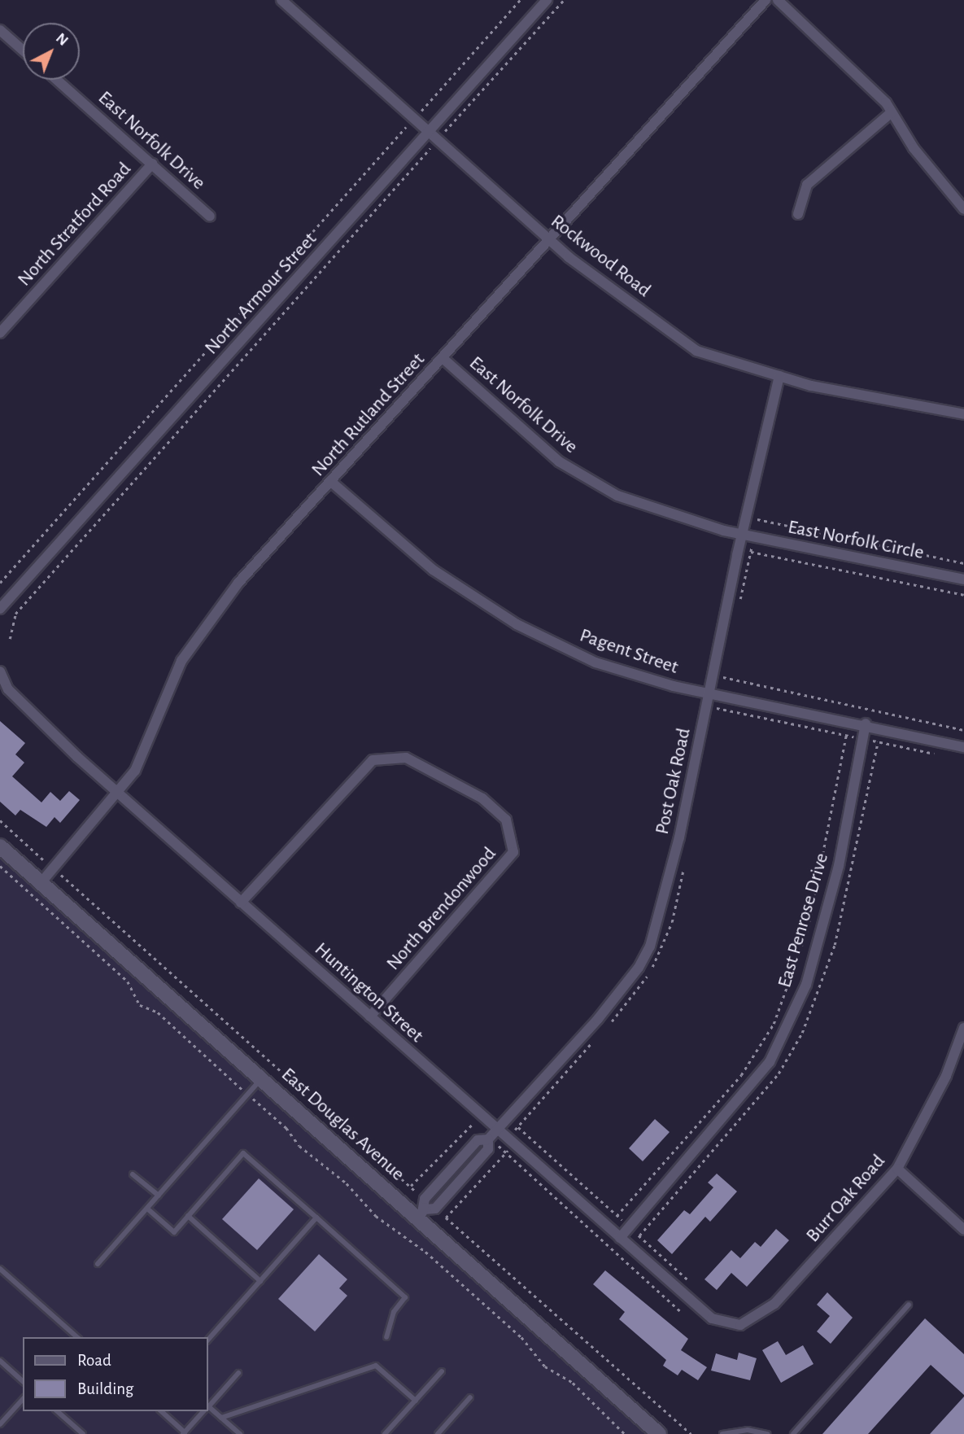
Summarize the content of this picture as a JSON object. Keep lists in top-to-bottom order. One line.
{"streets":{"street":["East Norfolk Drive","North Stratford Road","Rockwood Road","North Armour Street","North Rutland Street","East Norfolk Circle","Pagent Street","Post Oak Road","North Brendonwood","East Penrose Drive","Huntington Street","East Douglas Avenue","Burr Oak Road"]},"crossings":[["East Norfolk Drive","North Stratford Road"],["East Norfolk Drive","North Rutland Street"],["East Norfolk Drive","East Norfolk Circle"],["East Norfolk Drive","Post Oak Road"],["Rockwood Road","North Armour Street"],["Rockwood Road","North Rutland Street"],["Rockwood Road","Post Oak Road"],["North Rutland Street","Pagent Street"],["North Rutland Street","Huntington Street"],["North Rutland Street","East Douglas Avenue"],["East Norfolk Circle","Post Oak Road"],["Pagent Street","Post Oak Road"],["Pagent Street","East Penrose Drive"],["Post Oak Road","Huntington Street"],["Post Oak Road","East Douglas Avenue"],["North Brendonwood","Huntington Street"],["East Penrose Drive","Huntington Street"],["Huntington Street","Burr Oak Road"]],"legend":["Road","Building"],"north":"top right"}
